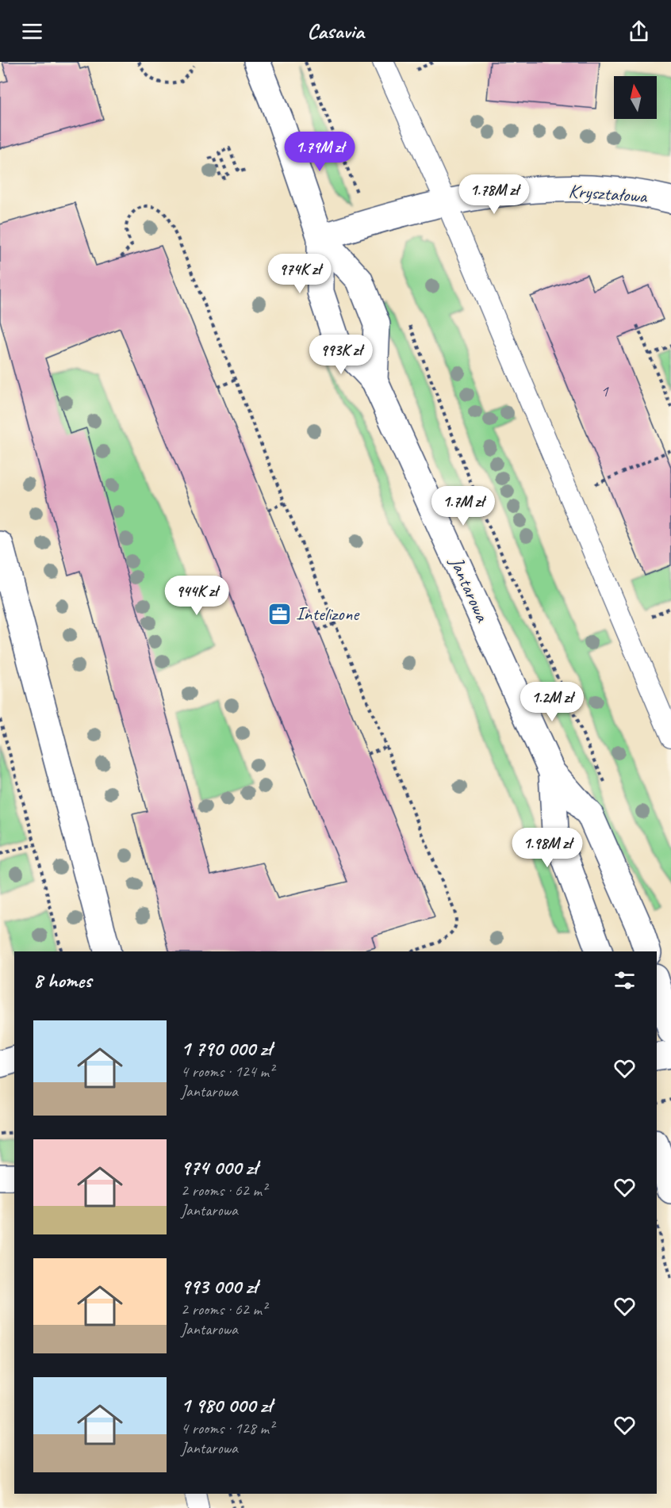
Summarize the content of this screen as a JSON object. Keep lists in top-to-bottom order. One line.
{"streets":{"street":["Kryształowa","Jantarowa"]},"crossings":[["Kryształowa","Jantarowa"]],"places":{"office":["Intelizone"]},"house_numbers":["1"],"north":"top","page":{"header":"Casavia","price":["1.79M zł","1.78M zł","974K zł","993K zł","1.7M zł","944K zł","1.2M zł","1.98M zł"],"heading":"8 homes","list":[{"name":"1 790 000 zł","note":"4 rooms · 124 m² · Jantarowa"},{"name":"974 000 zł","note":"2 rooms · 62 m² · Jantarowa"},{"name":"993 000 zł","note":"2 rooms · 62 m² · Jantarowa"},{"name":"1 980 000 zł","note":"4 rooms · 128 m² · Jantarowa"}]}}
